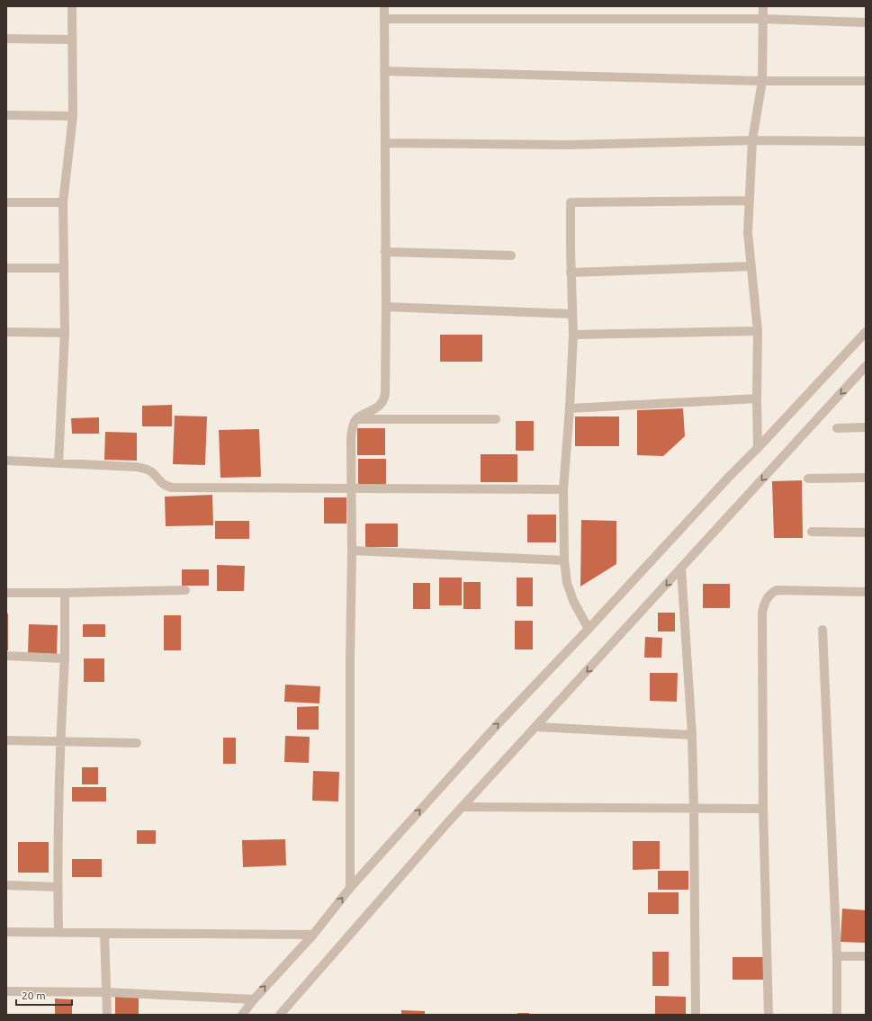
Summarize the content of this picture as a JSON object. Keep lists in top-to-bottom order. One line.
{"scale_bar":"20 m"}
